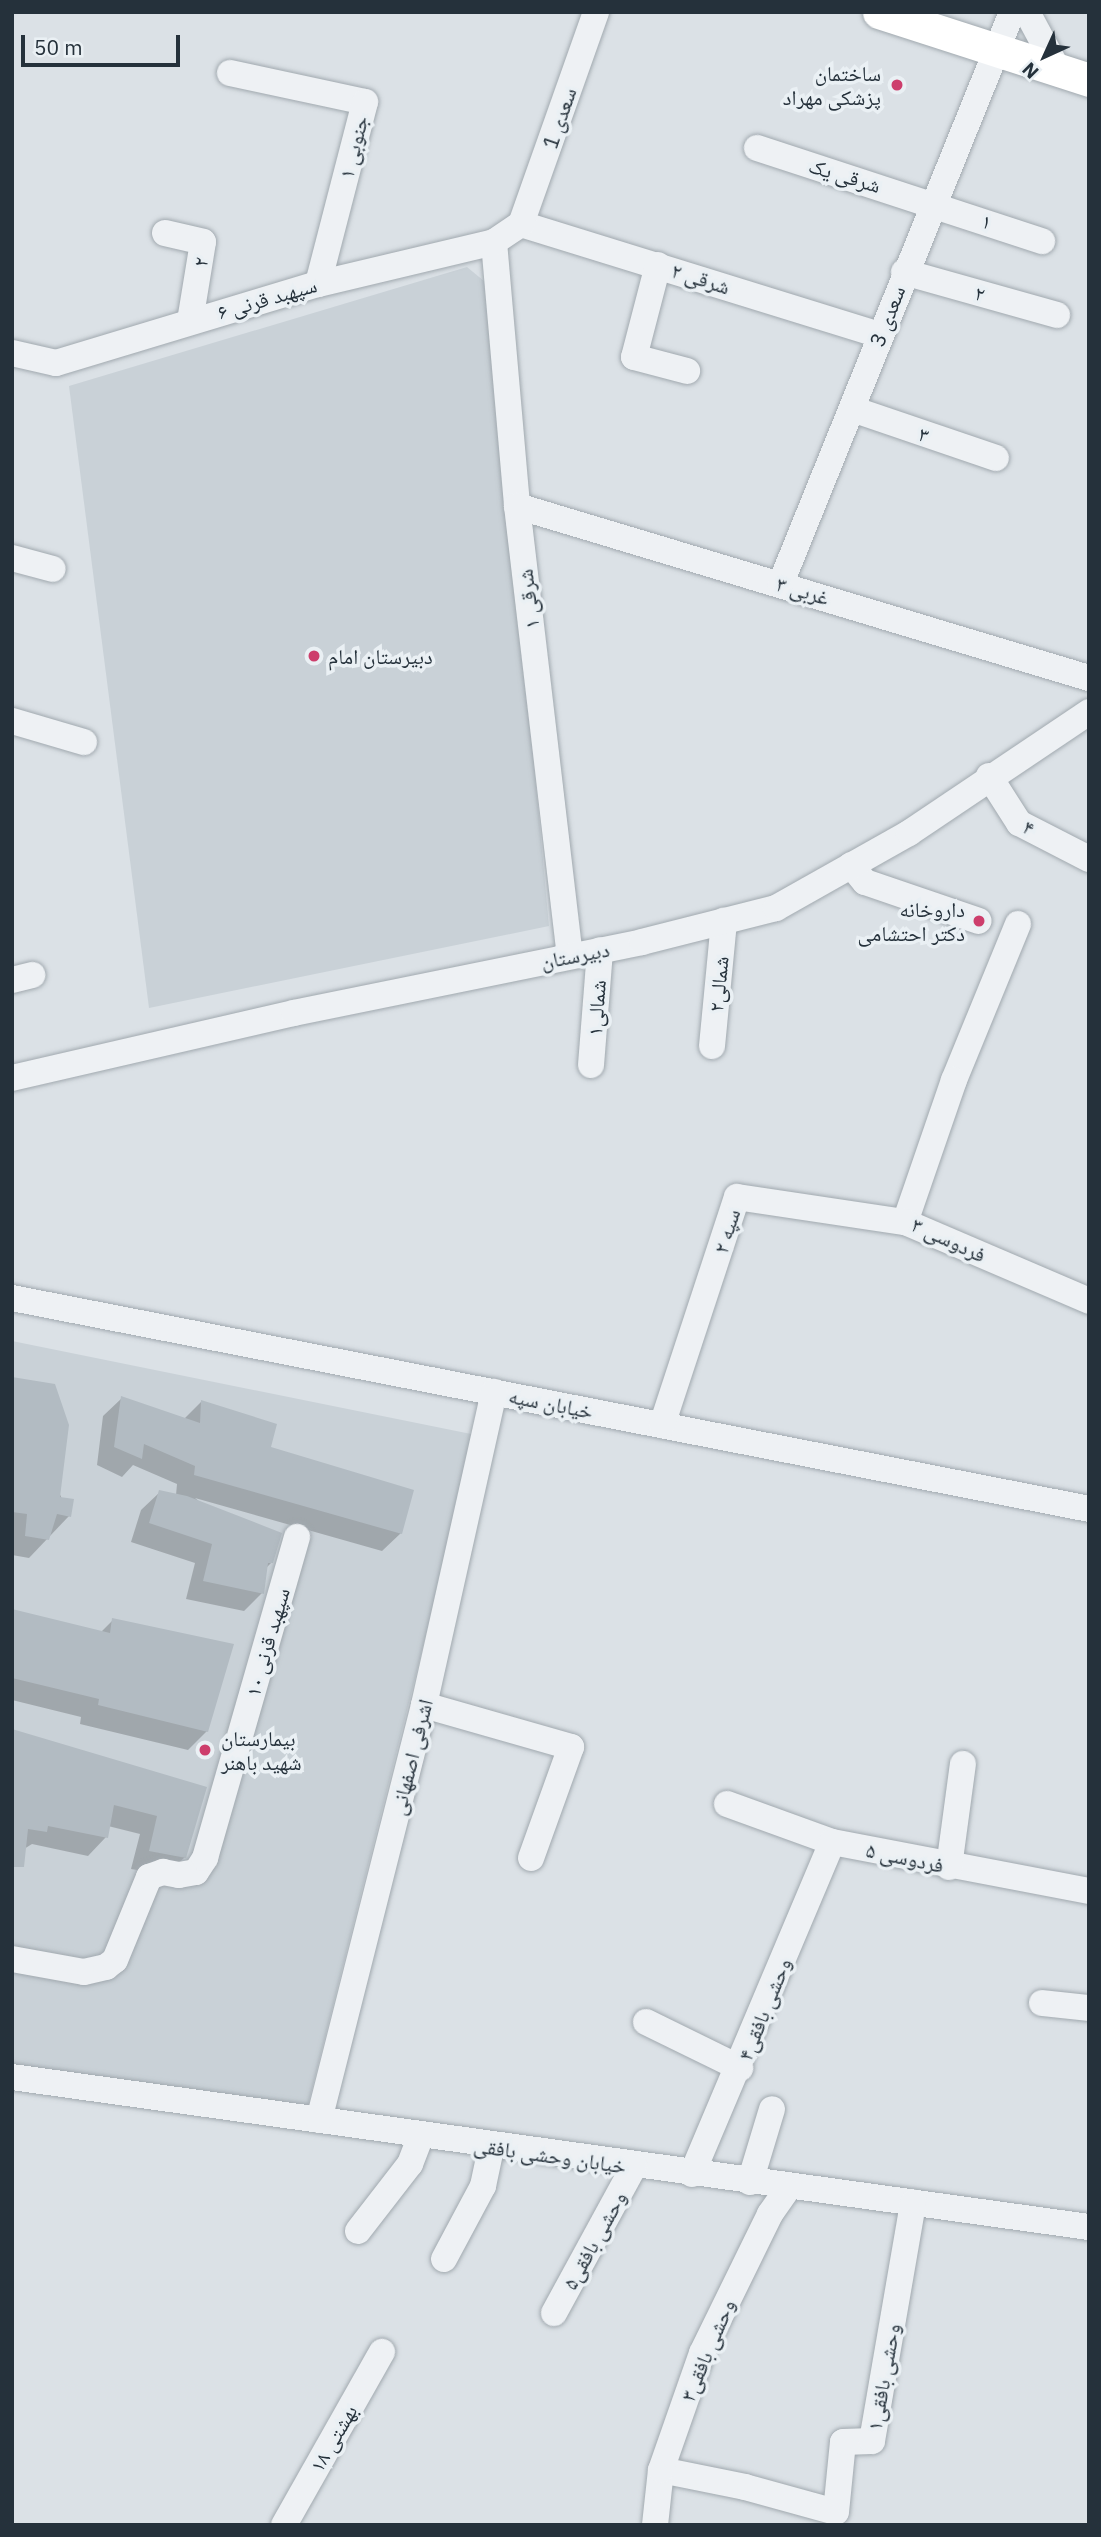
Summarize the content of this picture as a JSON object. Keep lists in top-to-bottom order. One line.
{"streets":{"street":["سعدی 1","۱ جنوبی","شرقی یک","۱","۲","شرقی ۲","سپهبد قرنی ۶","سعدی 3","۳","۳ غربی","شرقی ۱","۴","دبیرستان","شمالی۲","شمالی۱","سپه ۲","فردوسی ۳","خیابان سپه","سپهبد قرنی ۱۰","اشرفی اصفهانی","فردوسی ۵","وحشی بافقی۴","خیابان وحشی بافقی","وحشی بافقی۵","وحشی بافقی۳","وحشی بافقی۱","بهشتی ۱۸"]},"crossings":[["سعدی 1","شرقی ۲"],["سعدی 1","سپهبد قرنی ۶"],["۱ جنوبی","سپهبد قرنی ۶"],["شرقی یک","۱"],["شرقی یک","سعدی 3"],["۱","سعدی 3"],["۲","سپهبد قرنی ۶"],["۲","سعدی 3"],["شرقی ۲","سپهبد قرنی ۶"],["شرقی ۲","سعدی 3"],["سپهبد قرنی ۶","شرقی ۱"],["سعدی 3","۳"],["سعدی 3","۳ غربی"],["۳ غربی","شرقی ۱"],["شرقی ۱","دبیرستان"],["۴","دبیرستان"],["دبیرستان","شمالی۲"],["دبیرستان","شمالی۱"],["سپه ۲","فردوسی ۳"],["سپه ۲","خیابان سپه"],["خیابان سپه","اشرفی اصفهانی"],["اشرفی اصفهانی","خیابان وحشی بافقی"],["فردوسی ۵","وحشی بافقی۴"],["وحشی بافقی۴","خیابان وحشی بافقی"],["خیابان وحشی بافقی","وحشی بافقی۵"],["خیابان وحشی بافقی","وحشی بافقی۳"],["خیابان وحشی بافقی","وحشی بافقی۱"],["وحشی بافقی۳","وحشی بافقی۱"]],"places":["ساختمان پزشکی مهراد","دبیرستان امام","داروخانه دکتر احتشامی","بیمارستان شهید باهنر"],"scale_bar":"50 m","north":"bottom left"}
